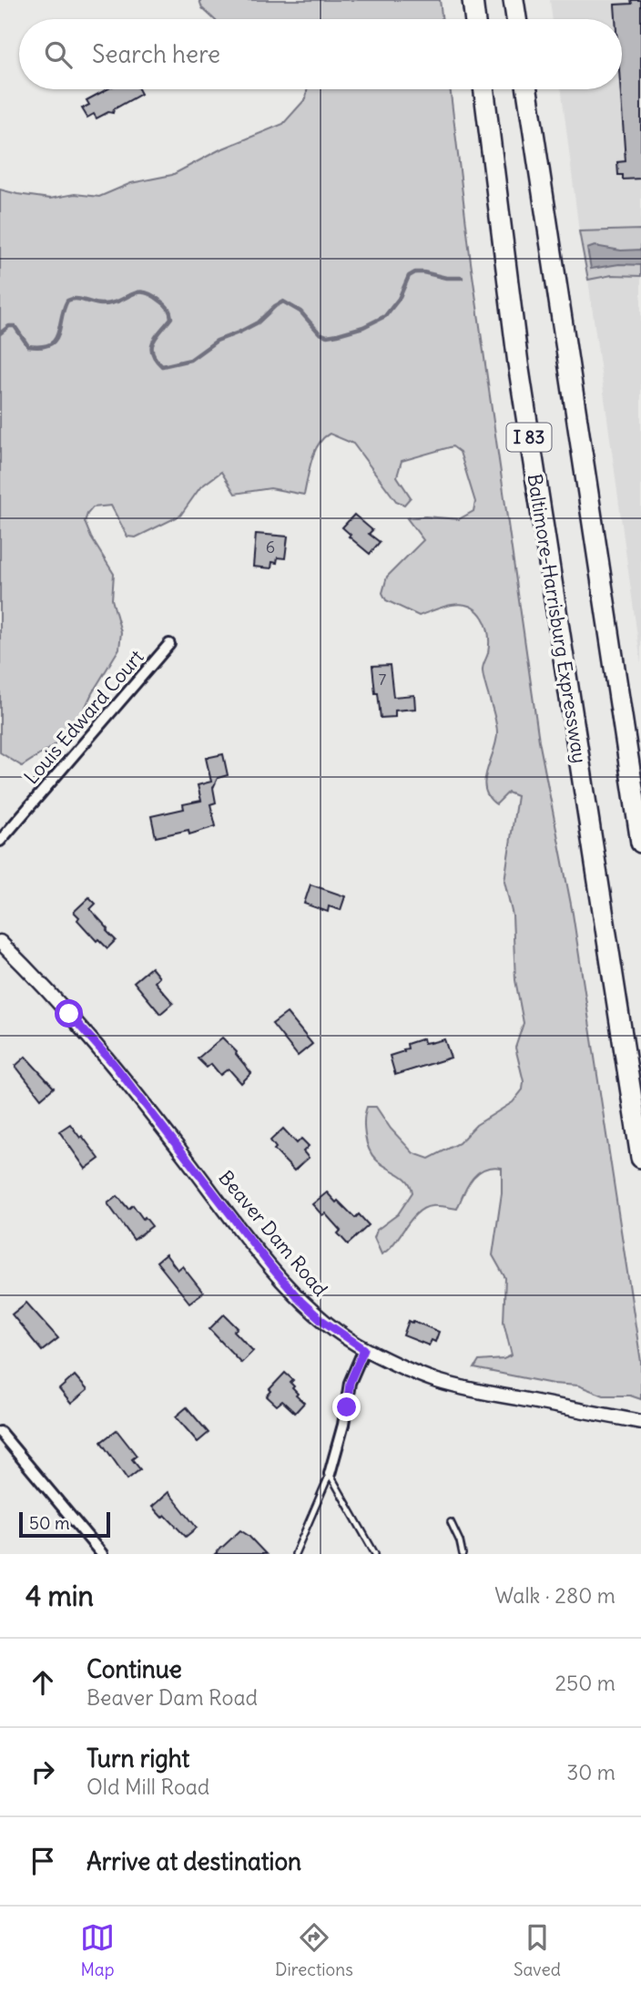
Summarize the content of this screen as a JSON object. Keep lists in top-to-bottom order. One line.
{"streets":{"highway":["I 83","Baltimore-Harrisburg Expressway"],"street":["Louis Edward Court","Beaver Dam Road"]},"house_numbers":["6","7"],"scale_bar":"50 m","page":{"search":"Search here","scale":"50 m","heading":["4 min","Walk · 280 m"],"list":[["Continue","Beaver Dam Road","250 m"],["Turn right","Old Mill Road","30 m"],"Arrive at destination"],"nav":["Map","Directions","Saved"]}}
